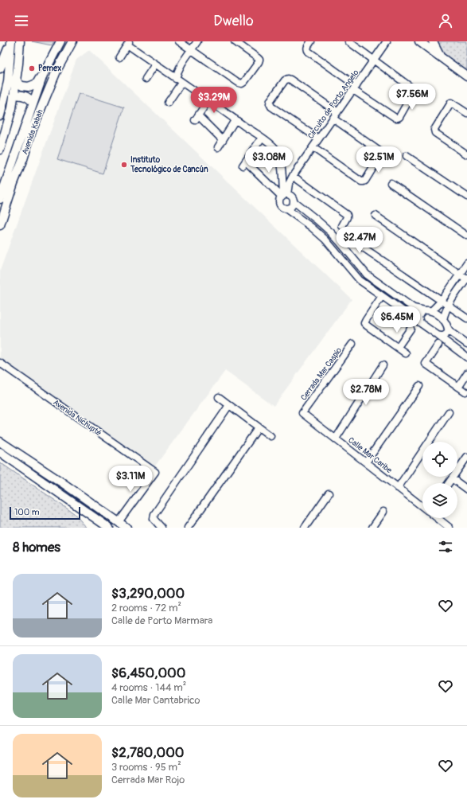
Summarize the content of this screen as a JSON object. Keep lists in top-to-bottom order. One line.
{"streets":{"main road":["Avenida Kabah"],"street":["Circuito de Porto Angelo","Cerrada Mar Caspio","Avenida Nichupté","Calle Mar Caribe"]},"crossings":[["Cerrada Mar Caspio","Calle Mar Caribe"]],"places":["Pemex","Instituto Tecnológico de Cancún"],"scale_bar":"100 m","page":{"header":"Dwello","price":["$7.56M","$3.29M","$3.08M","$2.51M","$2.47M","$6.45M","$2.78M","$3.11M"],"scale":"100 m","heading":"8 homes","list":[{"name":"$3,290,000","note":"2 rooms · 72 m² · Calle de Porto Marmara"},{"name":"$6,450,000","note":"4 rooms · 144 m² · Calle Mar Cantabrico"},{"name":"$2,780,000","note":"3 rooms · 95 m² · Cerrada Mar Rojo"}]}}
